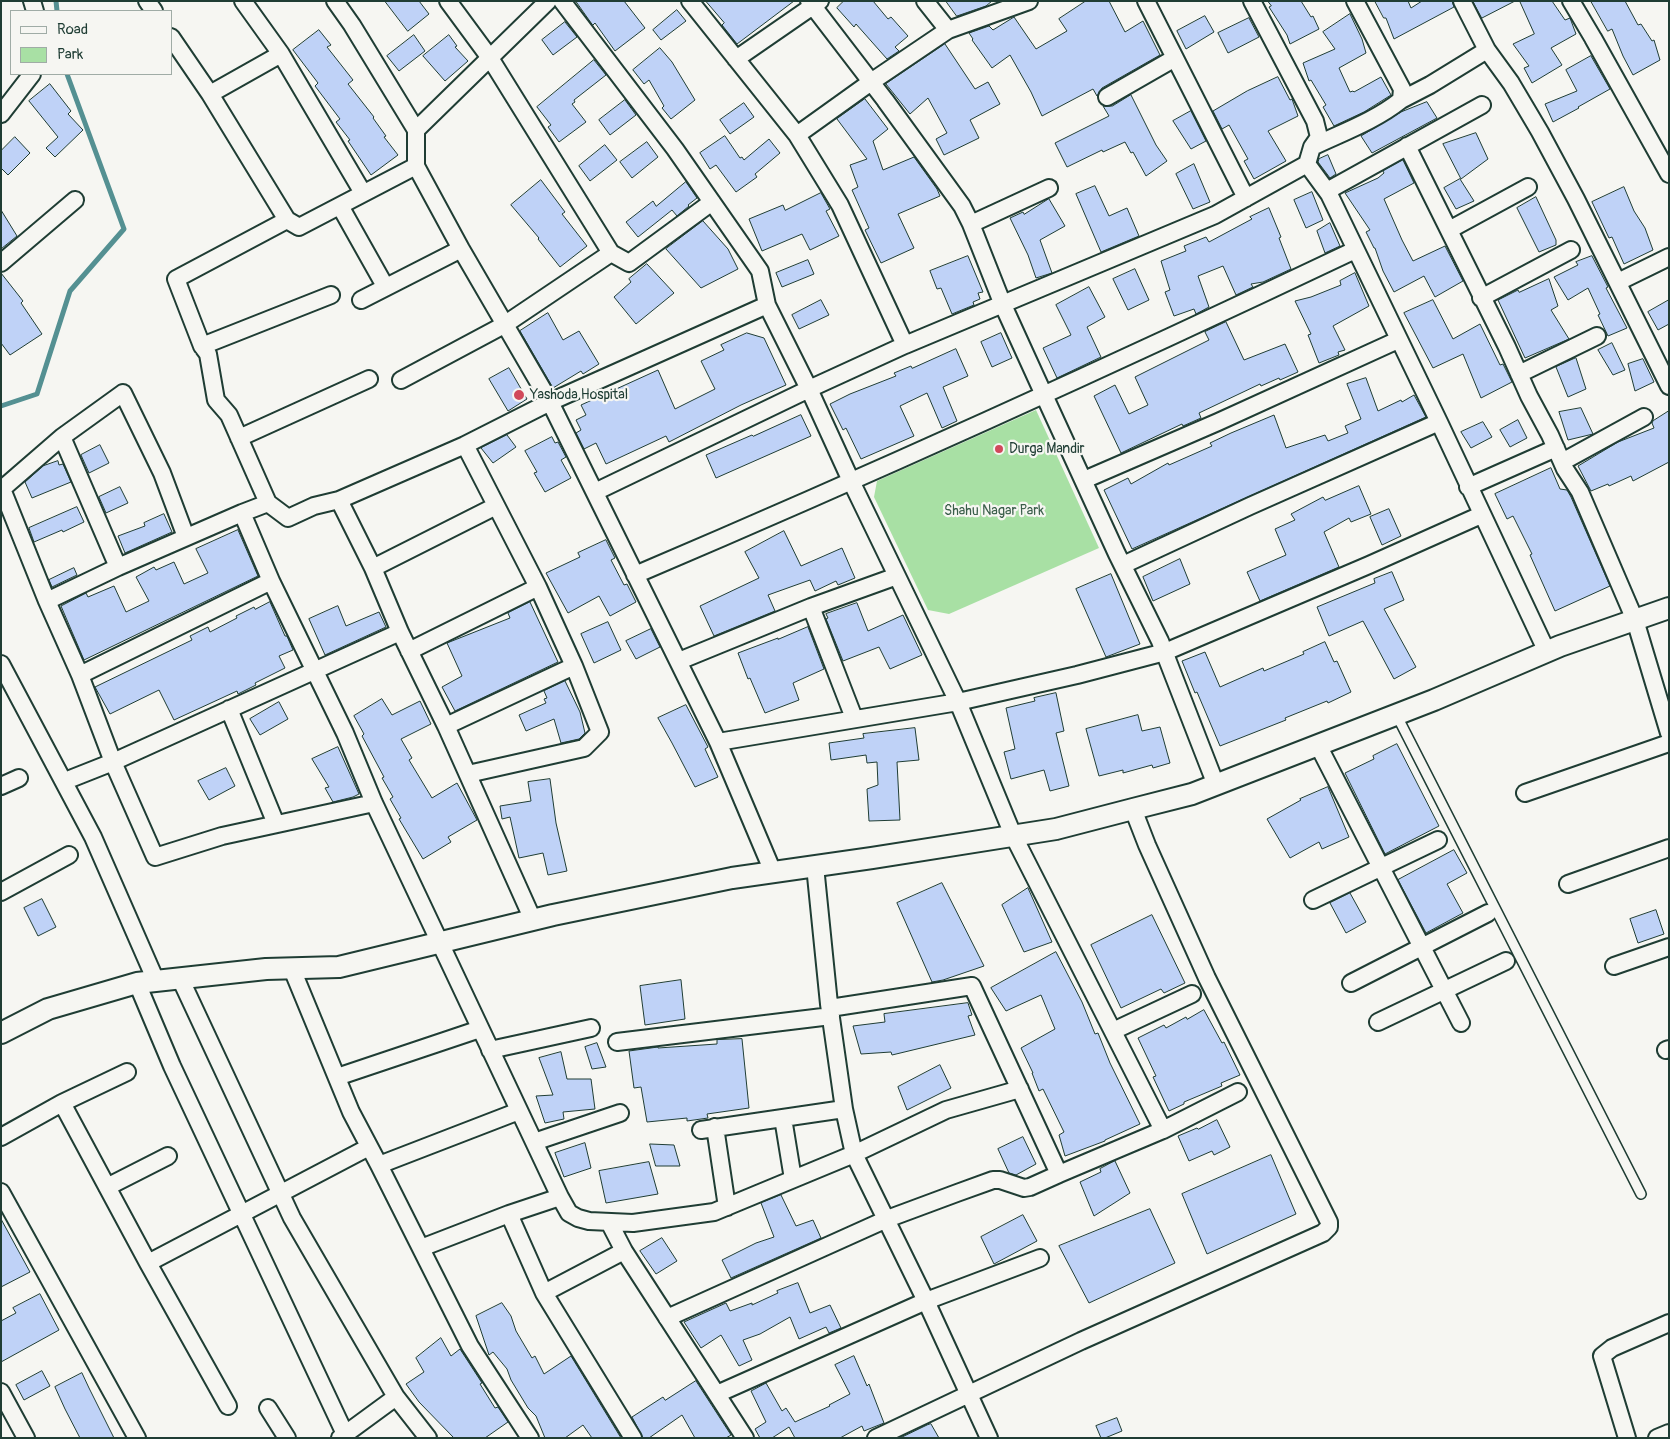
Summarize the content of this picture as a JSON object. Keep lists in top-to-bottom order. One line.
{"parks":["Shahu Nagar Park"],"places":["Yashoda Hospital","Durga Mandir"],"legend":["Road","Park"]}
